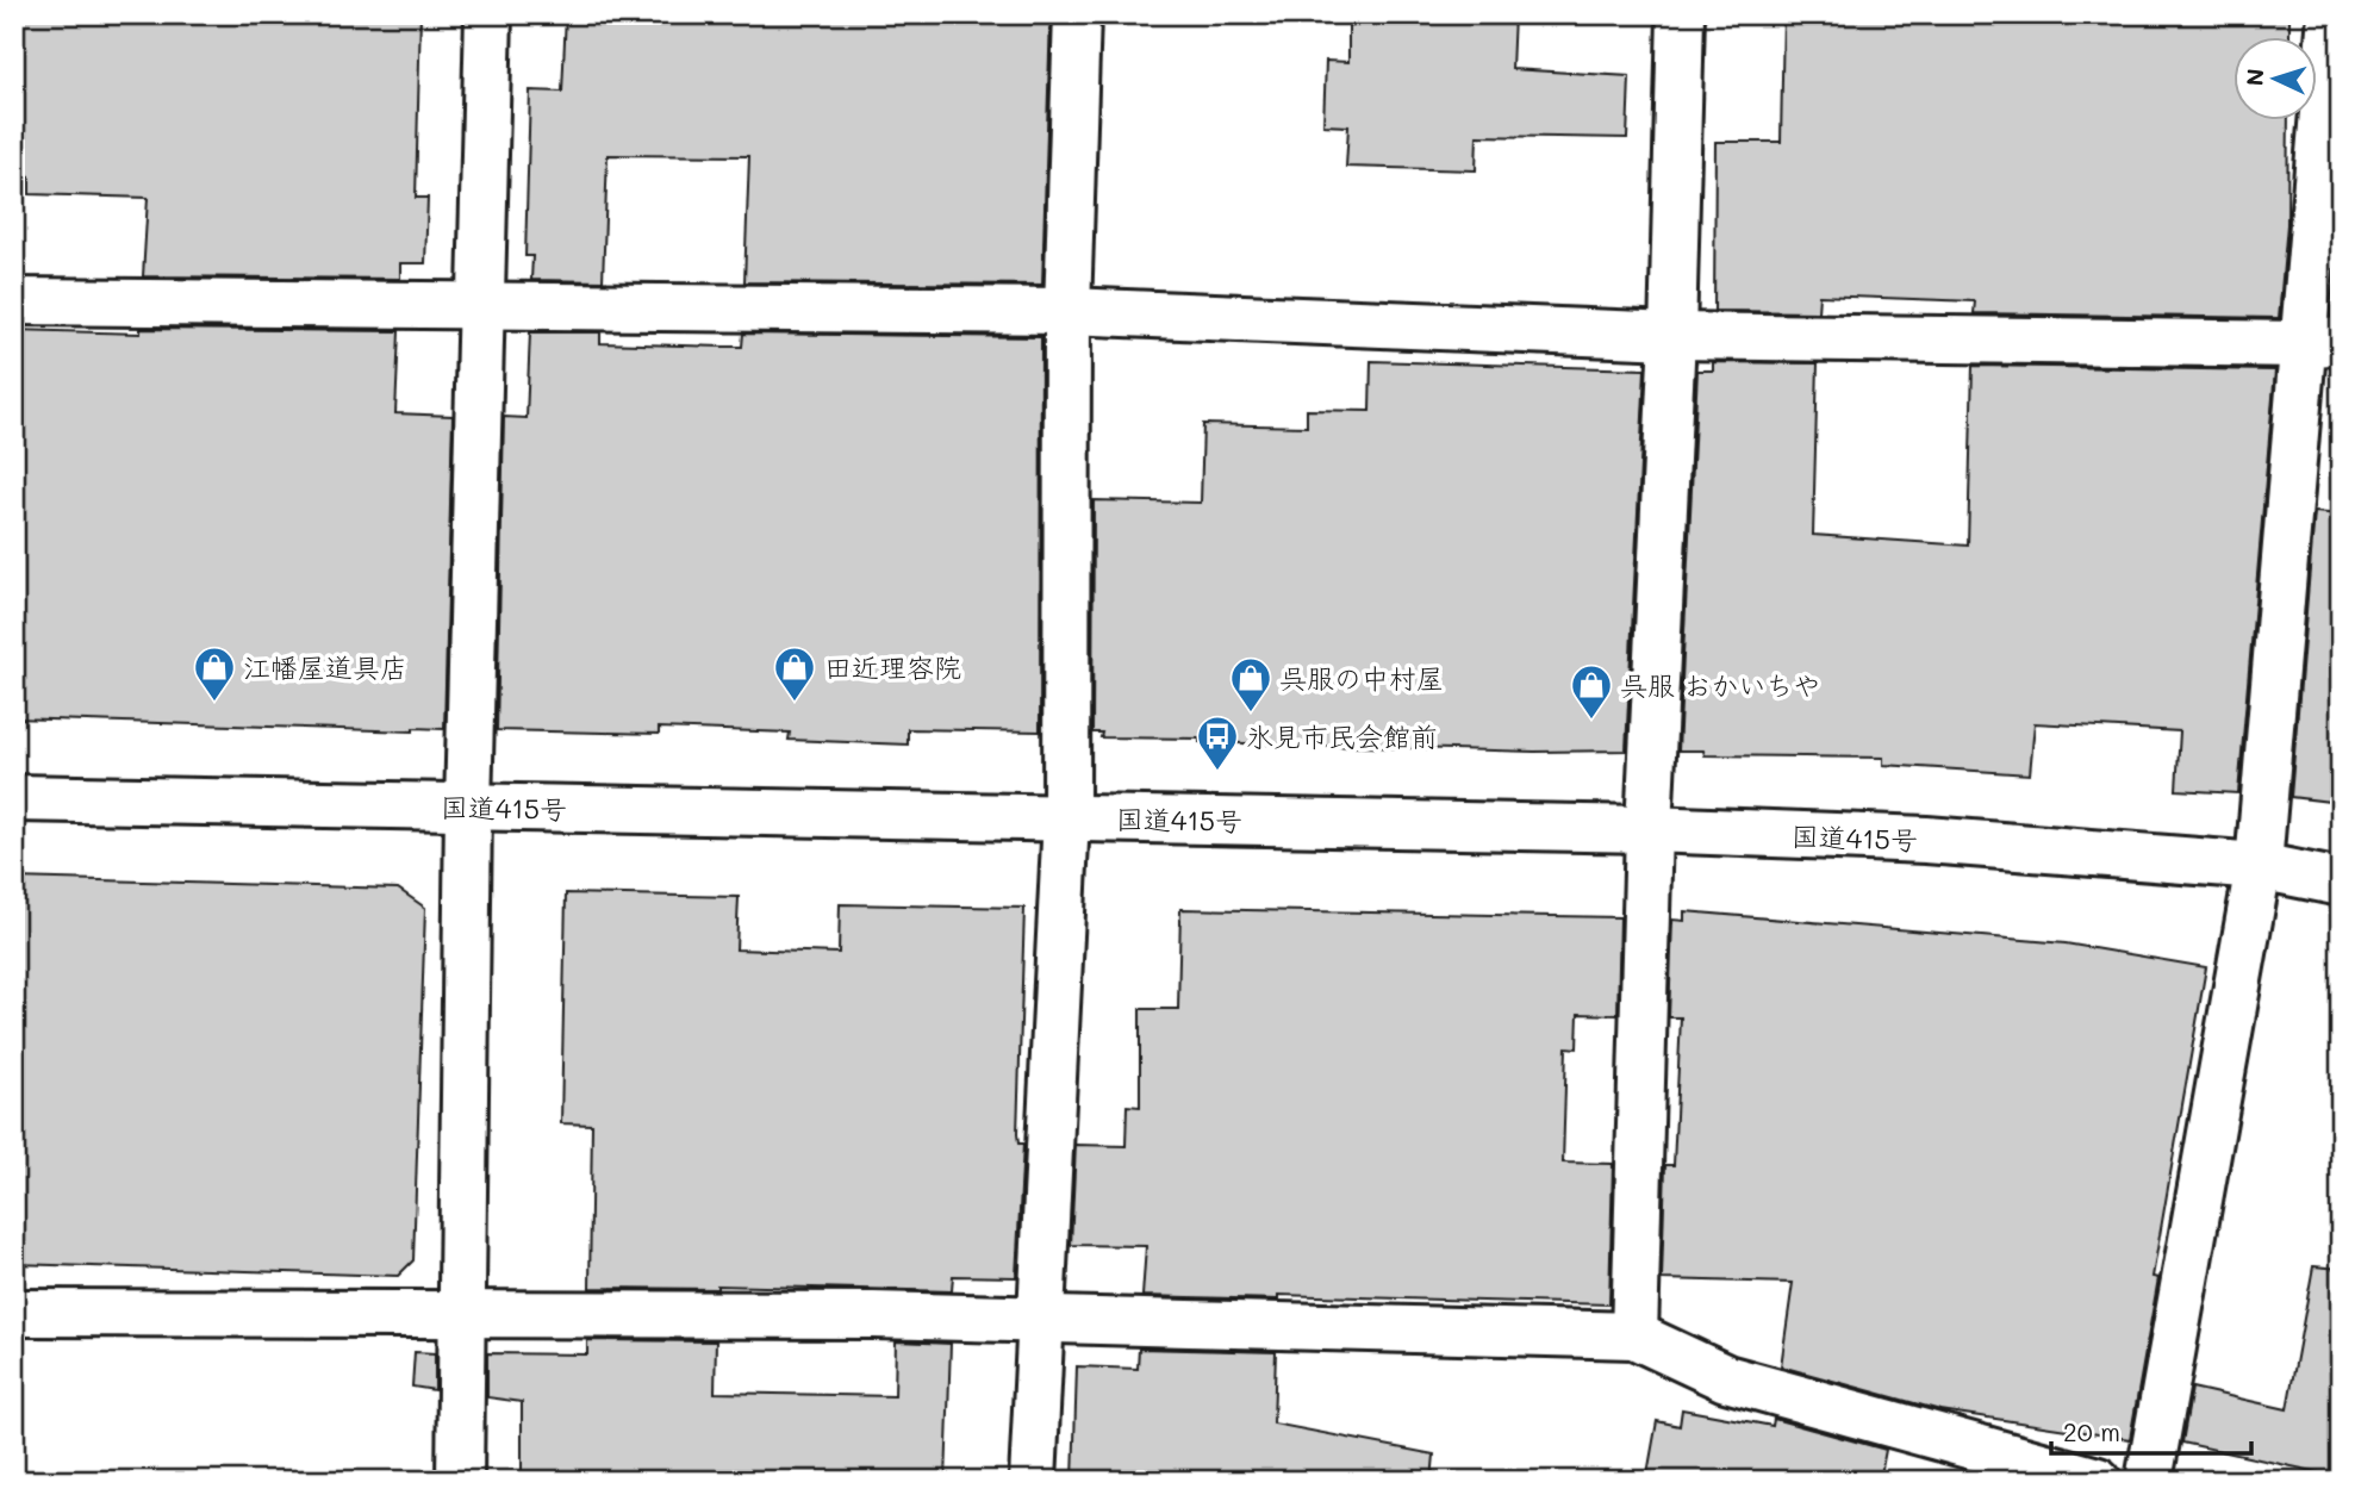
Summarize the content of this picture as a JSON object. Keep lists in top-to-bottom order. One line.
{"streets":{"main road":["国道415号"]},"places":{"shop":["江幡屋道具店","田近理容院","呉服の中村屋","呉服 おかいちや"],"bus stop":["氷見市民会館前"]},"scale_bar":"20 m","north":"left"}
